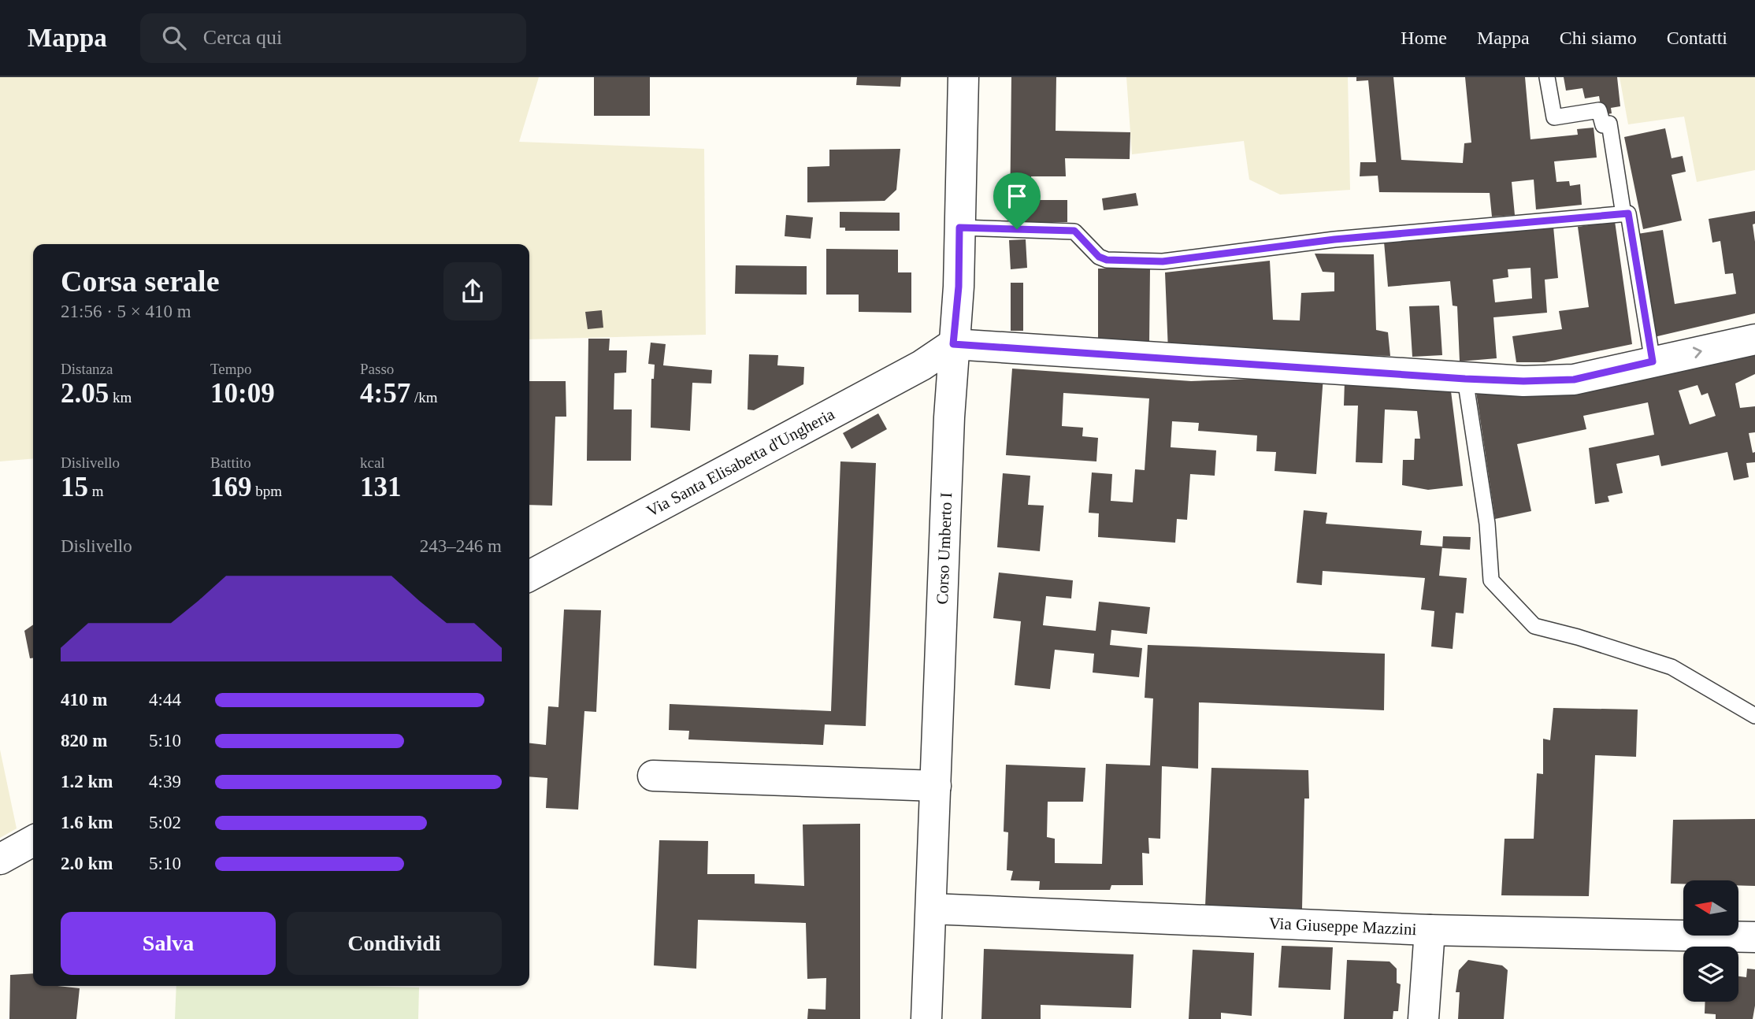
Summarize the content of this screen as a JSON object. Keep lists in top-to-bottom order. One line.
{"streets":{"street":["Via Santa Elisabetta d'Ungheria","Corso Umberto I","Via Giuseppe Mazzini"]},"crossings":[["Via Santa Elisabetta d'Ungheria","Corso Umberto I"],["Corso Umberto I","Via Giuseppe Mazzini"]],"north":"left","page":{"header":"Mappa","search":"Cerca qui","nav":["Home","Mappa","Chi siamo","Contatti"],"heading":["Corsa serale","21:56 · 5 × 410 m"],"stats":[["Distanza","2.05 km"],["Tempo","10:09"],["Passo","4:57 /km"],["Dislivello","15 m"],["Battito","169 bpm"],["kcal","131"]],"chart":["Dislivello","243–246 m"],"list":[{"name":"410 m","note":"4:44"},{"name":"820 m","note":"5:10"},{"name":"1.2 km","note":"4:39"},{"name":"1.6 km","note":"5:02"},{"name":"2.0 km","note":"5:10"}],"buttons":["Salva","Condividi"]}}
